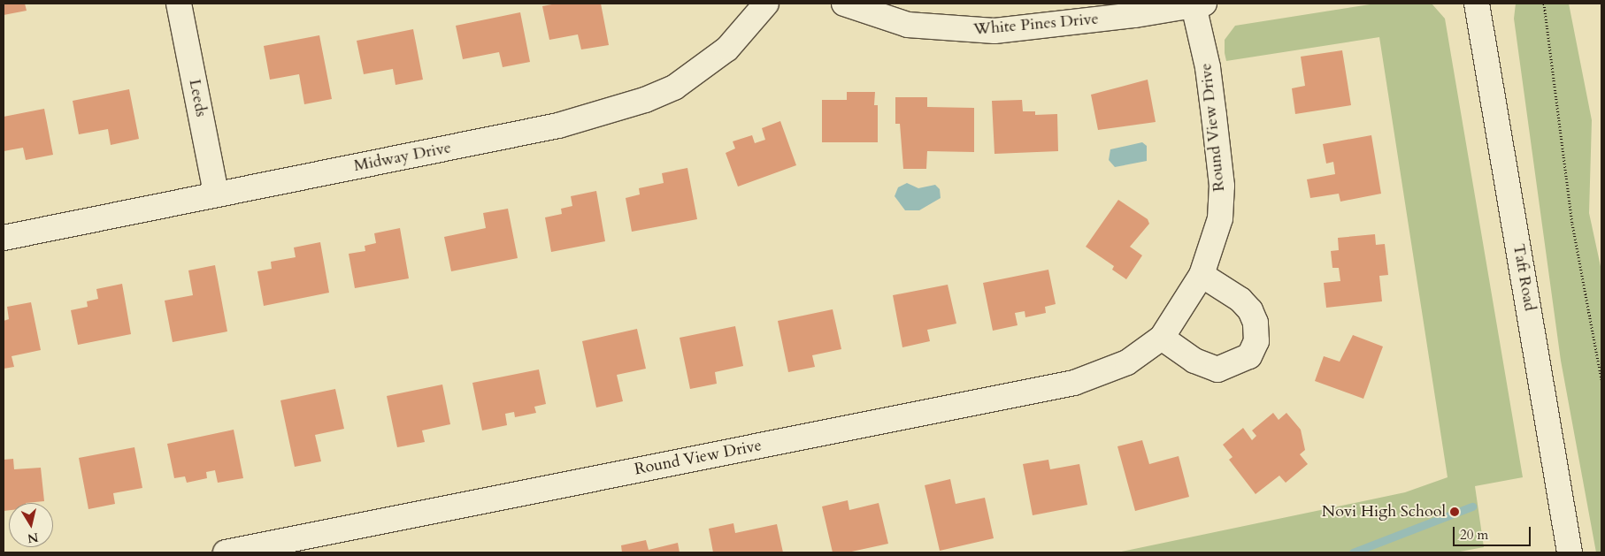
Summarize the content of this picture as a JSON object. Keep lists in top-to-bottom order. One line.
{"streets":{"street":["White Pines Drive","Leeds","Round View Drive","Midway Drive","Taft Road"]},"crossings":[["White Pines Drive","Round View Drive"],["Leeds","Midway Drive"]],"places":["Novi High School"],"scale_bar":"20 m","north":"bottom"}
